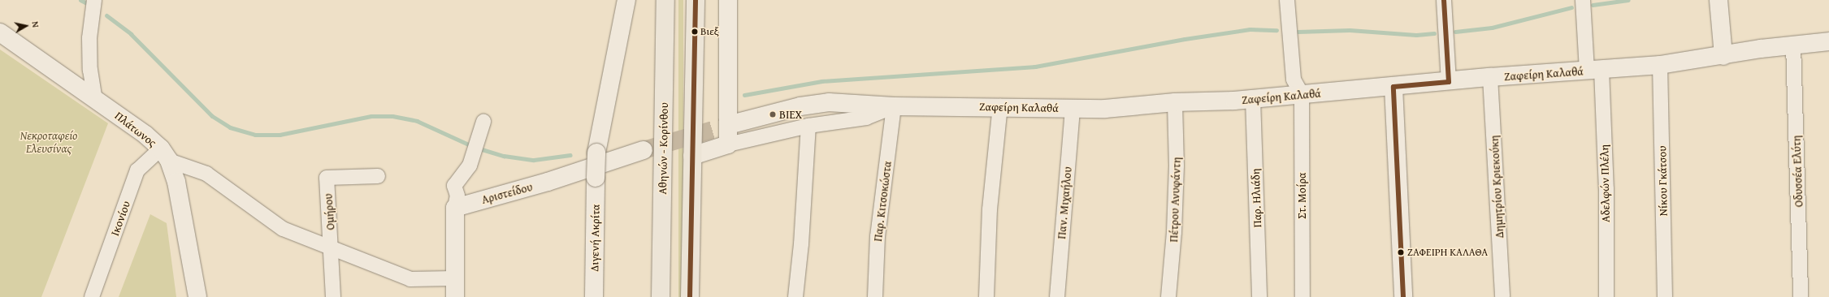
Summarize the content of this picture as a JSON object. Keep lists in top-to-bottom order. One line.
{"streets":{"highway":["Αθηνών - Κορίνθου"],"street":["Ζαφείρη Καλαθά","Πλάτωνος","Οδυσσέα Ελύτη","Νίκου Γκάτσου","Αδελφών Πλέλη","Δημητρίου Κριεκούκη","Αριστείδου","Στ. Μοίρα","Παρ. Ηλιάδη","Πέτρου Ανυφάντη","Παρ. Κιτσοκώστα","Παν. Μιχαήλου","Ομήρου","Ικονίου","Διγενή Ακρίτα"]},"crossings":[["Ζαφείρη Καλαθά","Οδυσσέα Ελύτη"],["Ζαφείρη Καλαθά","Νίκου Γκάτσου"],["Ζαφείρη Καλαθά","Αδελφών Πλέλη"],["Ζαφείρη Καλαθά","Δημητρίου Κριεκούκη"],["Ζαφείρη Καλαθά","Στ. Μοίρα"],["Ζαφείρη Καλαθά","Παρ. Ηλιάδη"],["Ζαφείρη Καλαθά","Πέτρου Ανυφάντη"],["Ζαφείρη Καλαθά","Παρ. Κιτσοκώστα"],["Ζαφείρη Καλαθά","Παν. Μιχαήλου"],["Πλάτωνος","Ικονίου"]],"parks":["Νεκροταφείο Ελευσίνας"],"places":["Βιεξ","ΒΙΕΧ","ΖΑΦΕΙΡΗ ΚΑΛΑΘΑ"],"north":"right"}
